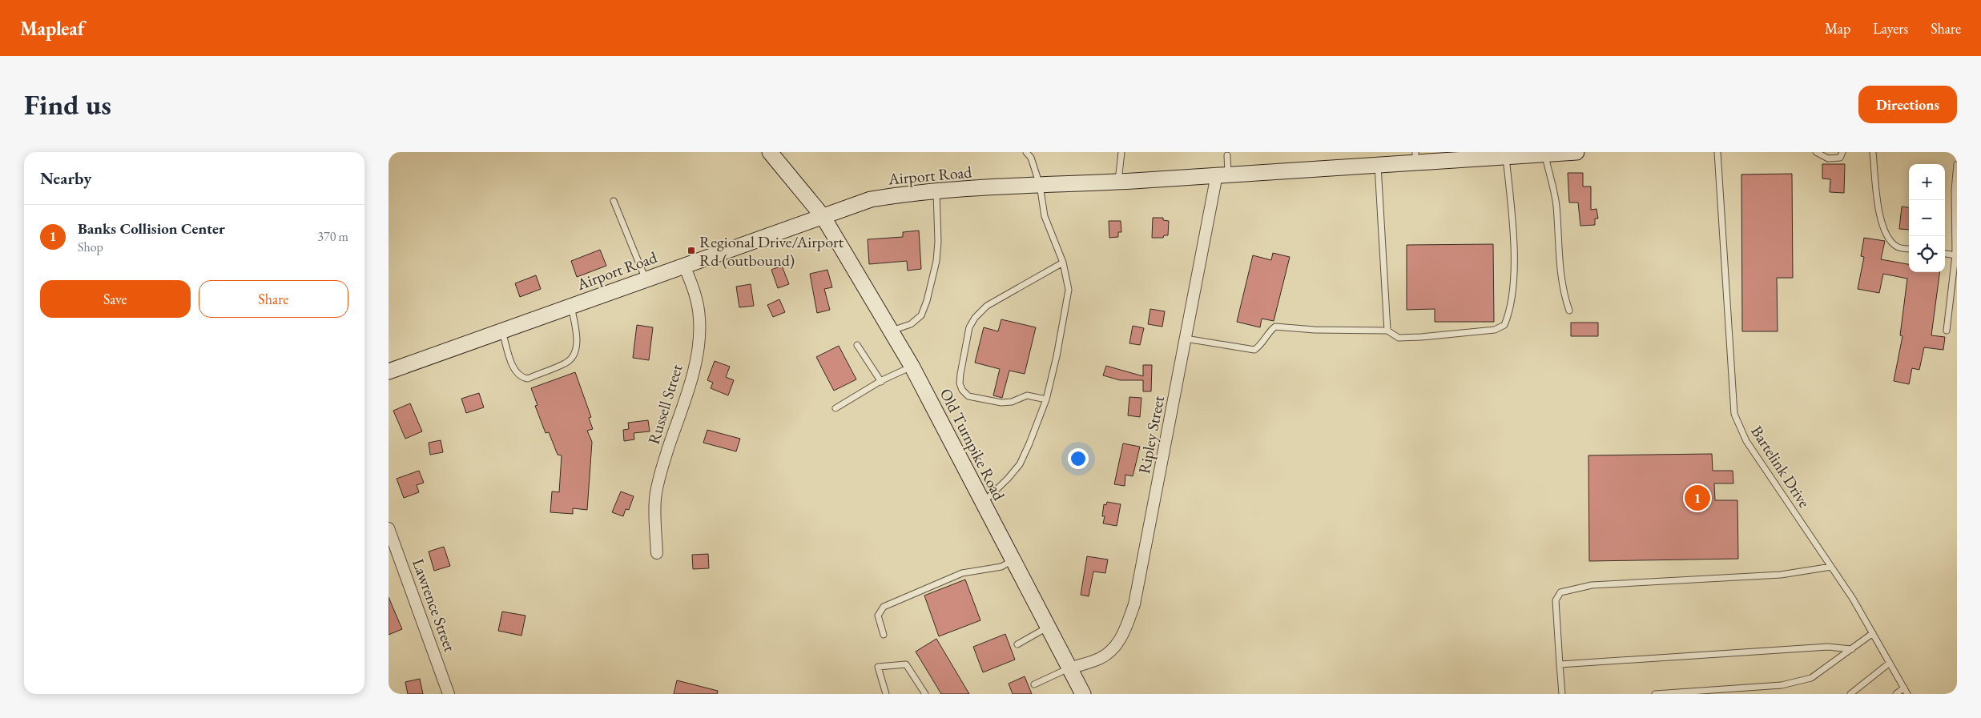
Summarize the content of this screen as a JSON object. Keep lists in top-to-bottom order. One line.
{"streets":{"street":["Airport Road","Russell Street","Ripley Street","Old Turnpike Road","Lawrence Street"],"lane":["Bartelink Drive"]},"crossings":[["Airport Road","Russell Street"],["Airport Road","Ripley Street"],["Airport Road","Old Turnpike Road"],["Ripley Street","Old Turnpike Road"]],"places":{"transit":["Regional Drive/Airport Rd (outbound)"]},"page":{"header":"Mapleaf","nav":["Map","Layers","Share"],"buttons":["Directions",["Save","Share"]],"title":"Find us","heading":"Nearby","map_buttons":["+","−"],"list":[{"mark":"1","name":"Banks Collision Center","note":"Shop","value":"370 m"}],"pins":"1"}}
